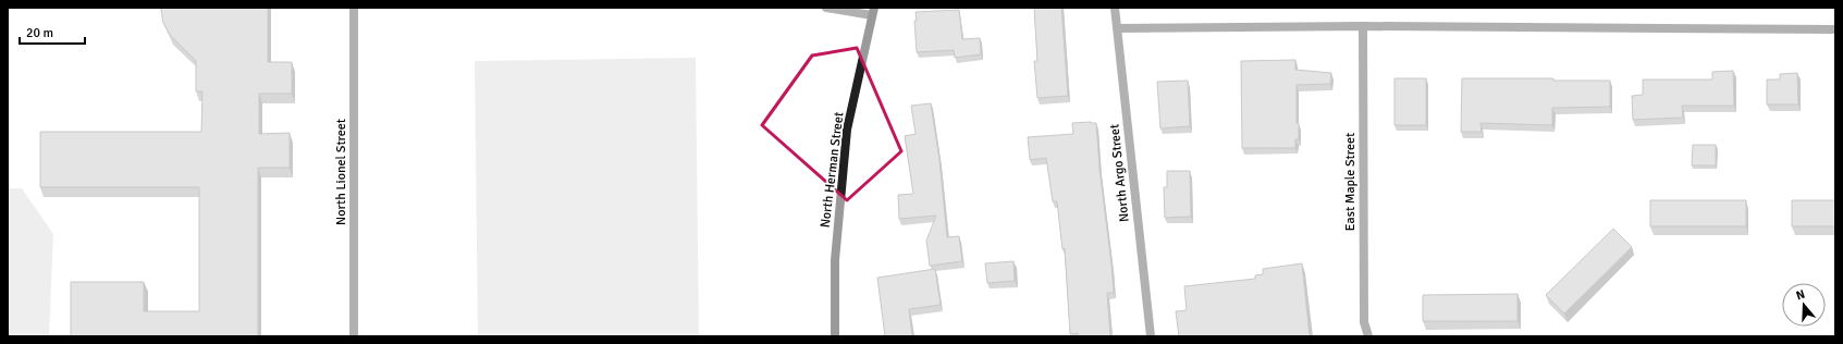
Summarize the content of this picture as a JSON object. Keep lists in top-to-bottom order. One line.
{"streets":{"main road":["North Herman Street"],"street":["North Lionel Street","North Argo Street","East Maple Street"]},"scale_bar":"20 m","north":"top"}
